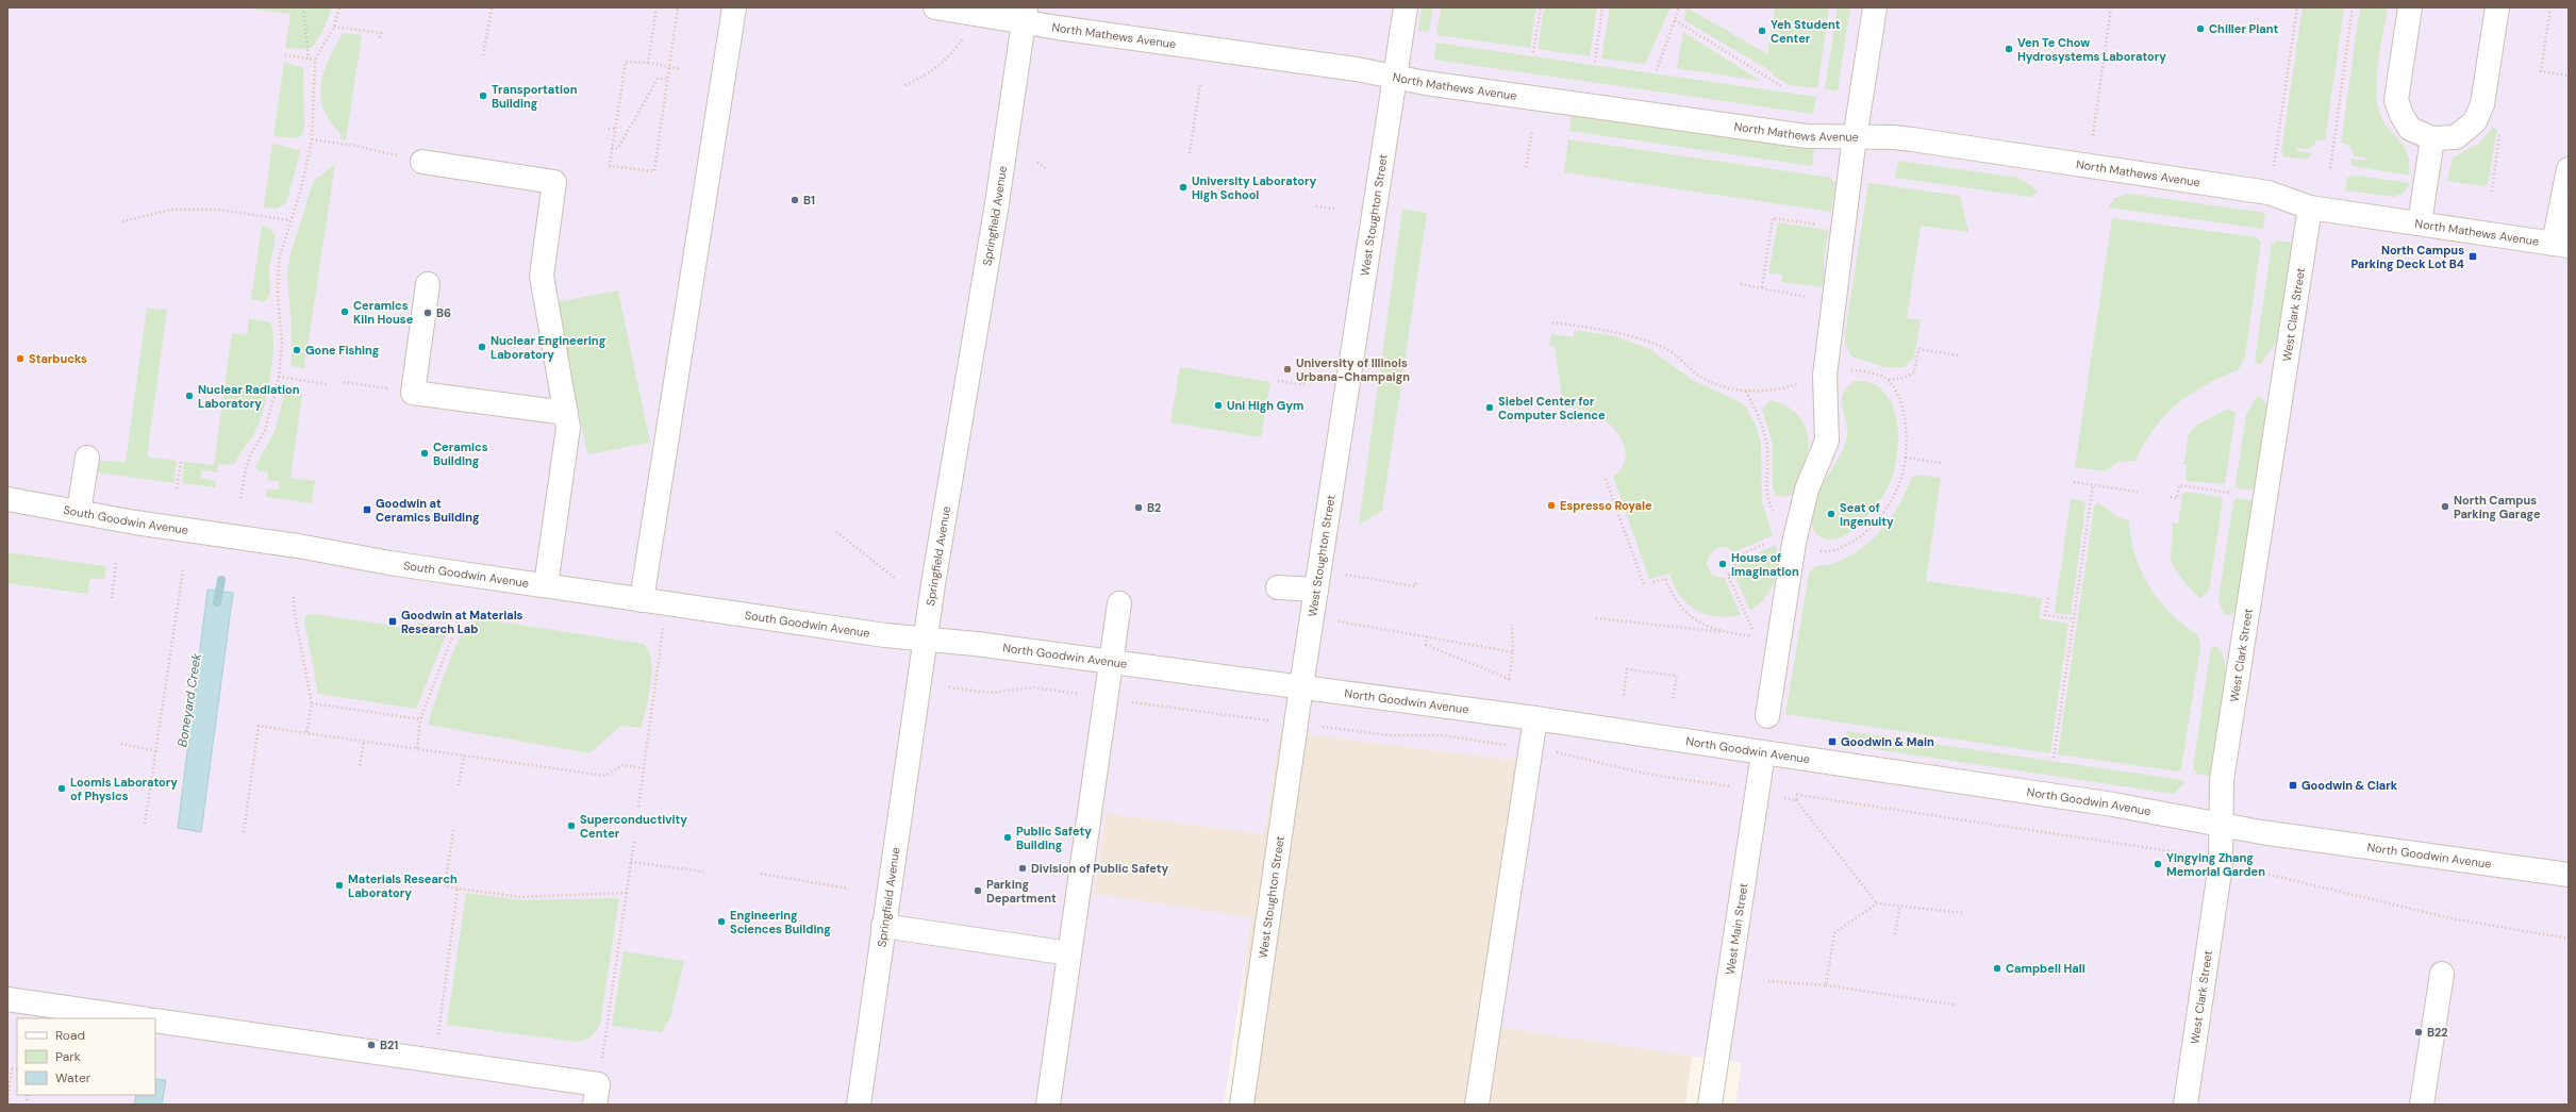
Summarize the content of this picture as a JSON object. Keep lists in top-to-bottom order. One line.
{"streets":{"street":["North Mathews Avenue","Springfield Avenue","West Stoughton Street","West Clark Street","South Goodwin Avenue","North Goodwin Avenue","West Main Street"]},"crossings":[["North Mathews Avenue","Springfield Avenue"],["North Mathews Avenue","West Stoughton Street"],["North Mathews Avenue","West Clark Street"],["Springfield Avenue","South Goodwin Avenue"],["Springfield Avenue","North Goodwin Avenue"],["West Stoughton Street","North Goodwin Avenue"],["West Clark Street","North Goodwin Avenue"],["South Goodwin Avenue","North Goodwin Avenue"],["North Goodwin Avenue","West Main Street"]],"water":["Boneyard Creek"],"places":{"other":["Chiller Plant","Yeh Student Center","Ven Te Chow Hydrosystems Laboratory","Transportation Building","University Laboratory High School","B1","Ceramics Kiln House","B6","Nuclear Engineering Laboratory","Gone Fishing","Starbucks","University of Illinois Urbana-Champaign","Nuclear Radiation Laboratory","Uni High Gym","Siebel Center for Computer Science","Ceramics Building","Espresso Royale","North Campus Parking Garage","B2","Seat of Ingenuity","House of Imagination","Loomis Laboratory of Physics","Superconductivity Center","Public Safety Building","Yingying Zhang Memorial Garden","Division of Public Safety","Materials Research Laboratory","Parking Department","Engineering Sciences Building","Campbell Hall","B22","B21"],"transit":["North Campus Parking Deck Lot B4","Goodwin at Ceramics Building","Goodwin at Materials Research Lab","Goodwin & Main","Goodwin & Clark"]},"legend":["Road","Park","Water"]}
